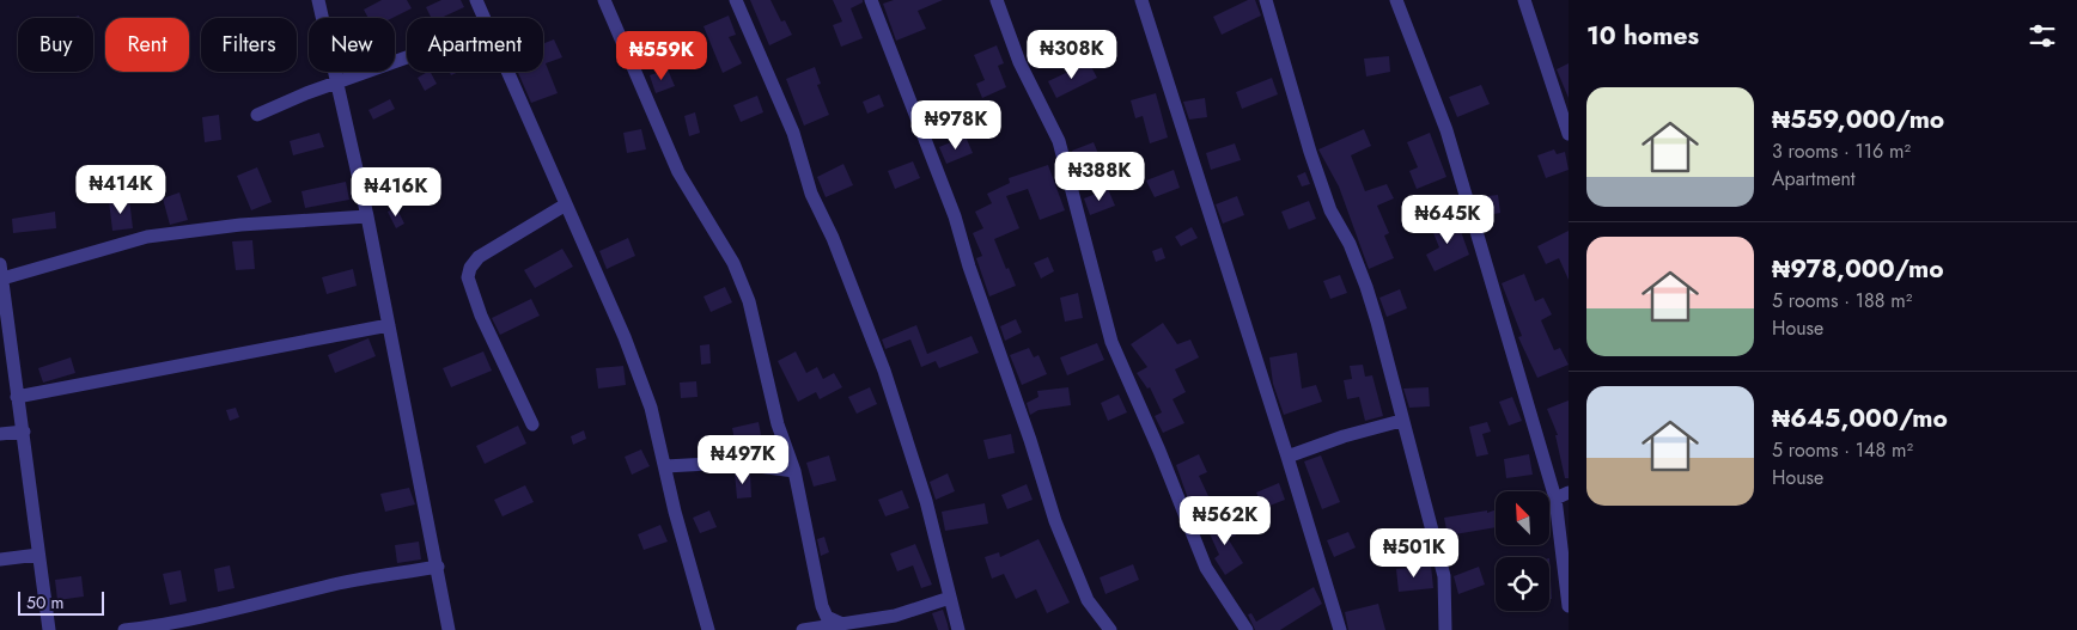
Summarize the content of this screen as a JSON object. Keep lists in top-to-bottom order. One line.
{"scale_bar":"50 m","north":"top left","page":{"heading":"10 homes","chip":["Buy","Rent","Filters","New","Apartment"],"price":["₦308K","₦559K","₦978K","₦388K","₦414K","₦416K","₦645K","₦497K","₦562K","₦501K"],"list":[{"name":"₦559,000/mo","note":"3 rooms · 116 m² · Apartment"},{"name":"₦978,000/mo","note":"5 rooms · 188 m² · House"},{"name":"₦645,000/mo","note":"5 rooms · 148 m² · House"}],"scale":"50 m"}}
